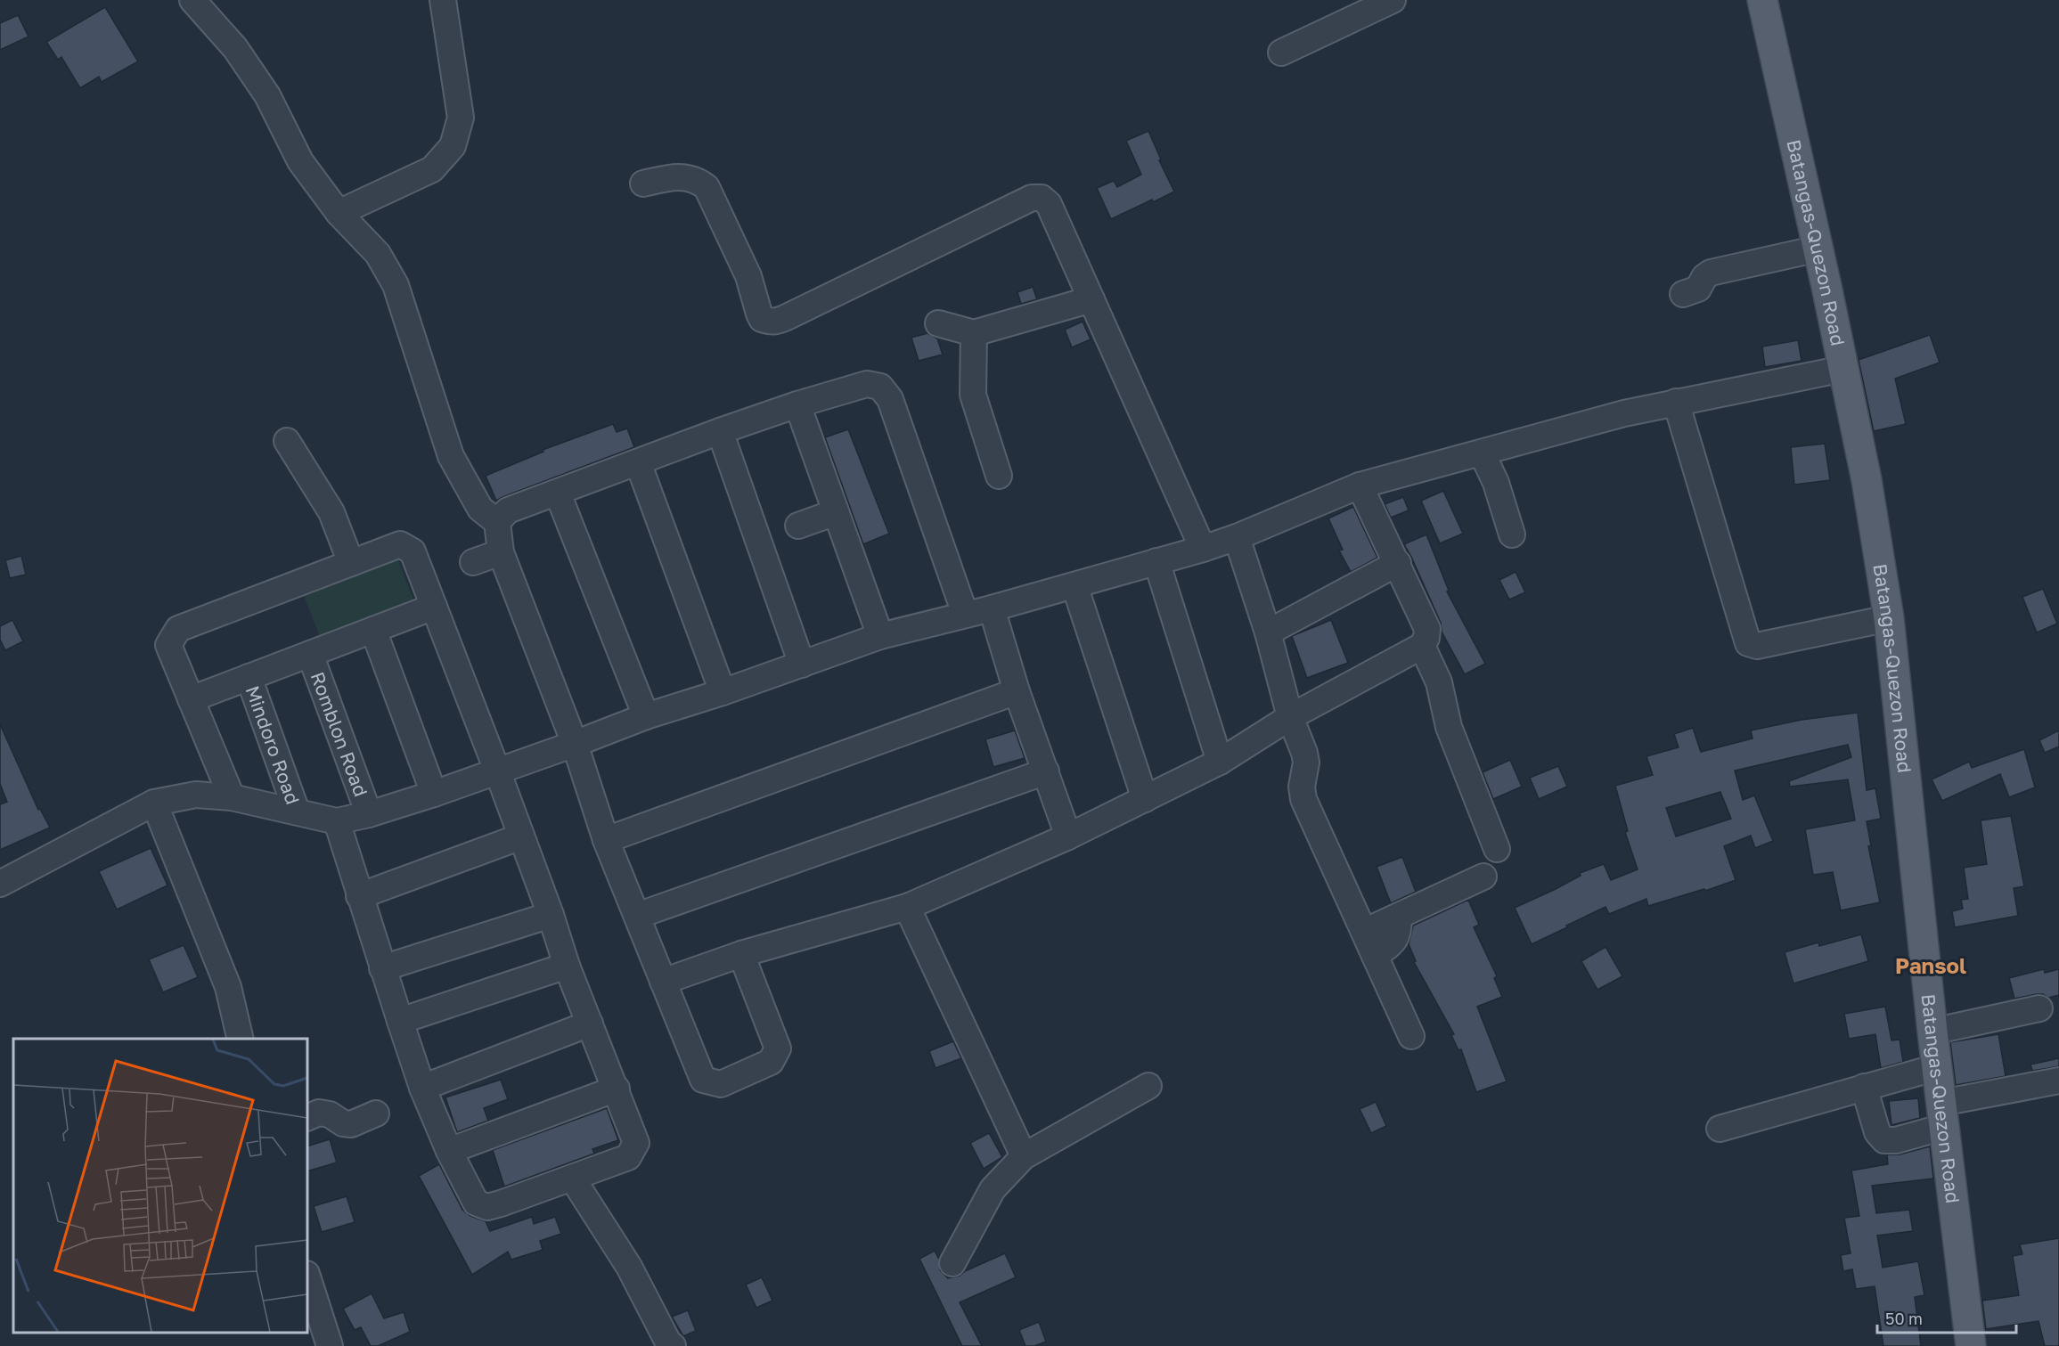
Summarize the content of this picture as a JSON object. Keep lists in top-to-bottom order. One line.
{"streets":{"main road":["Batangas-Quezon Road"],"street":["Romblon Road","Mindoro Road"]},"districts":["Pansol"],"scale_bar":"50 m"}
